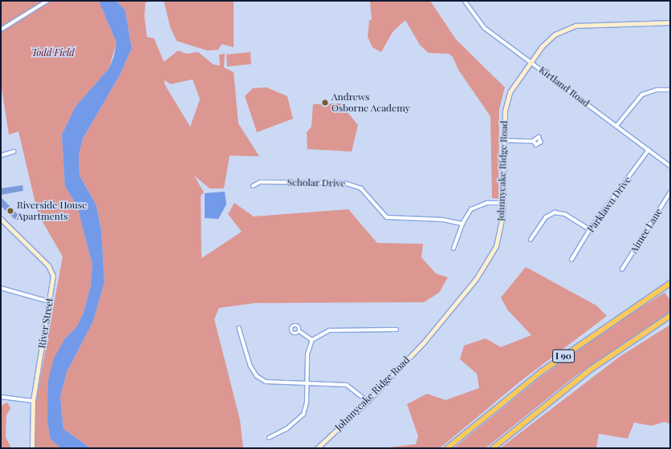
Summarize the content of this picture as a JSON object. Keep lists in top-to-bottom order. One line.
{"streets":{"highway":["I 90"],"main road":["Johnnycake Ridge Road","River Street"],"street":["Kirtland Road","Scholar Drive","Parklawn Drive","Aimee Lane"]},"crossings":[["Kirtland Road","Johnnycake Ridge Road"],["Kirtland Road","Parklawn Drive"]],"parks":["Todd Field"],"places":["Andrews Osborne Academy","Riverside House Apartments"]}
